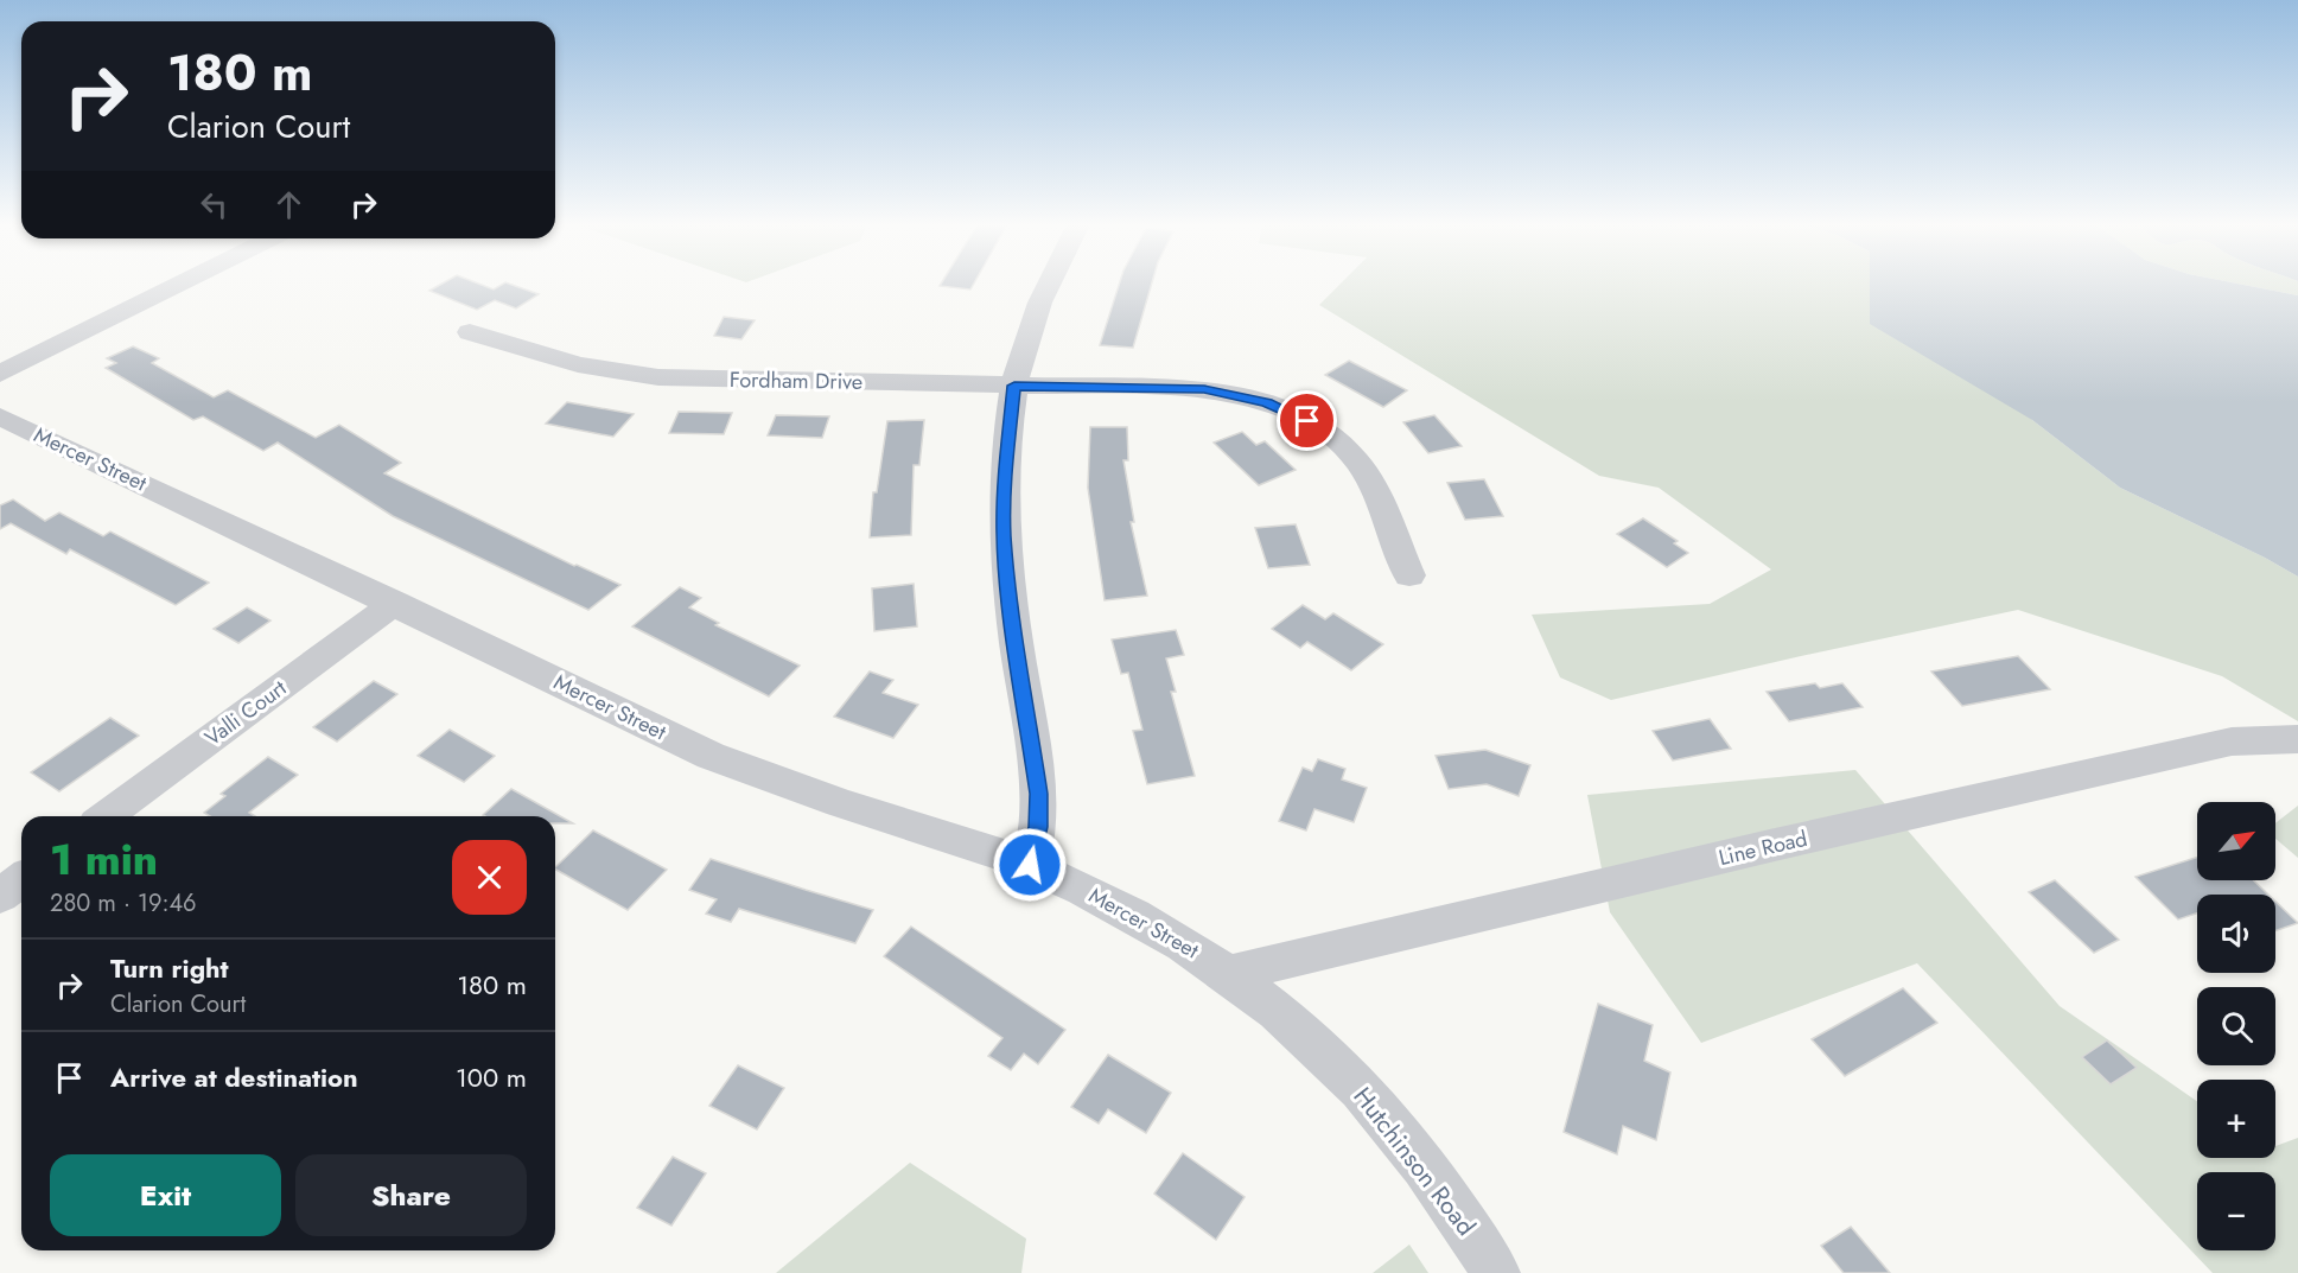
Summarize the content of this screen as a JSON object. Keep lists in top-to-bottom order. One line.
{"streets":{"street":["Fordham Drive","Mercer Street","Valli Court","Line Road","Hutchinson Road"]},"crossings":[["Mercer Street","Valli Court"],["Mercer Street","Line Road"],["Mercer Street","Hutchinson Road"],["Line Road","Hutchinson Road"]],"north":"top right","page":{"turn":["180 m","Clarion Court"],"map_buttons":["+","−"],"heading":["1 min","280 m · 19:46"],"list":[{"name":"Turn right","note":"Clarion Court","value":"180 m"},{"name":"Arrive at destination","value":"100 m"}],"buttons":["Exit","Share"]}}
